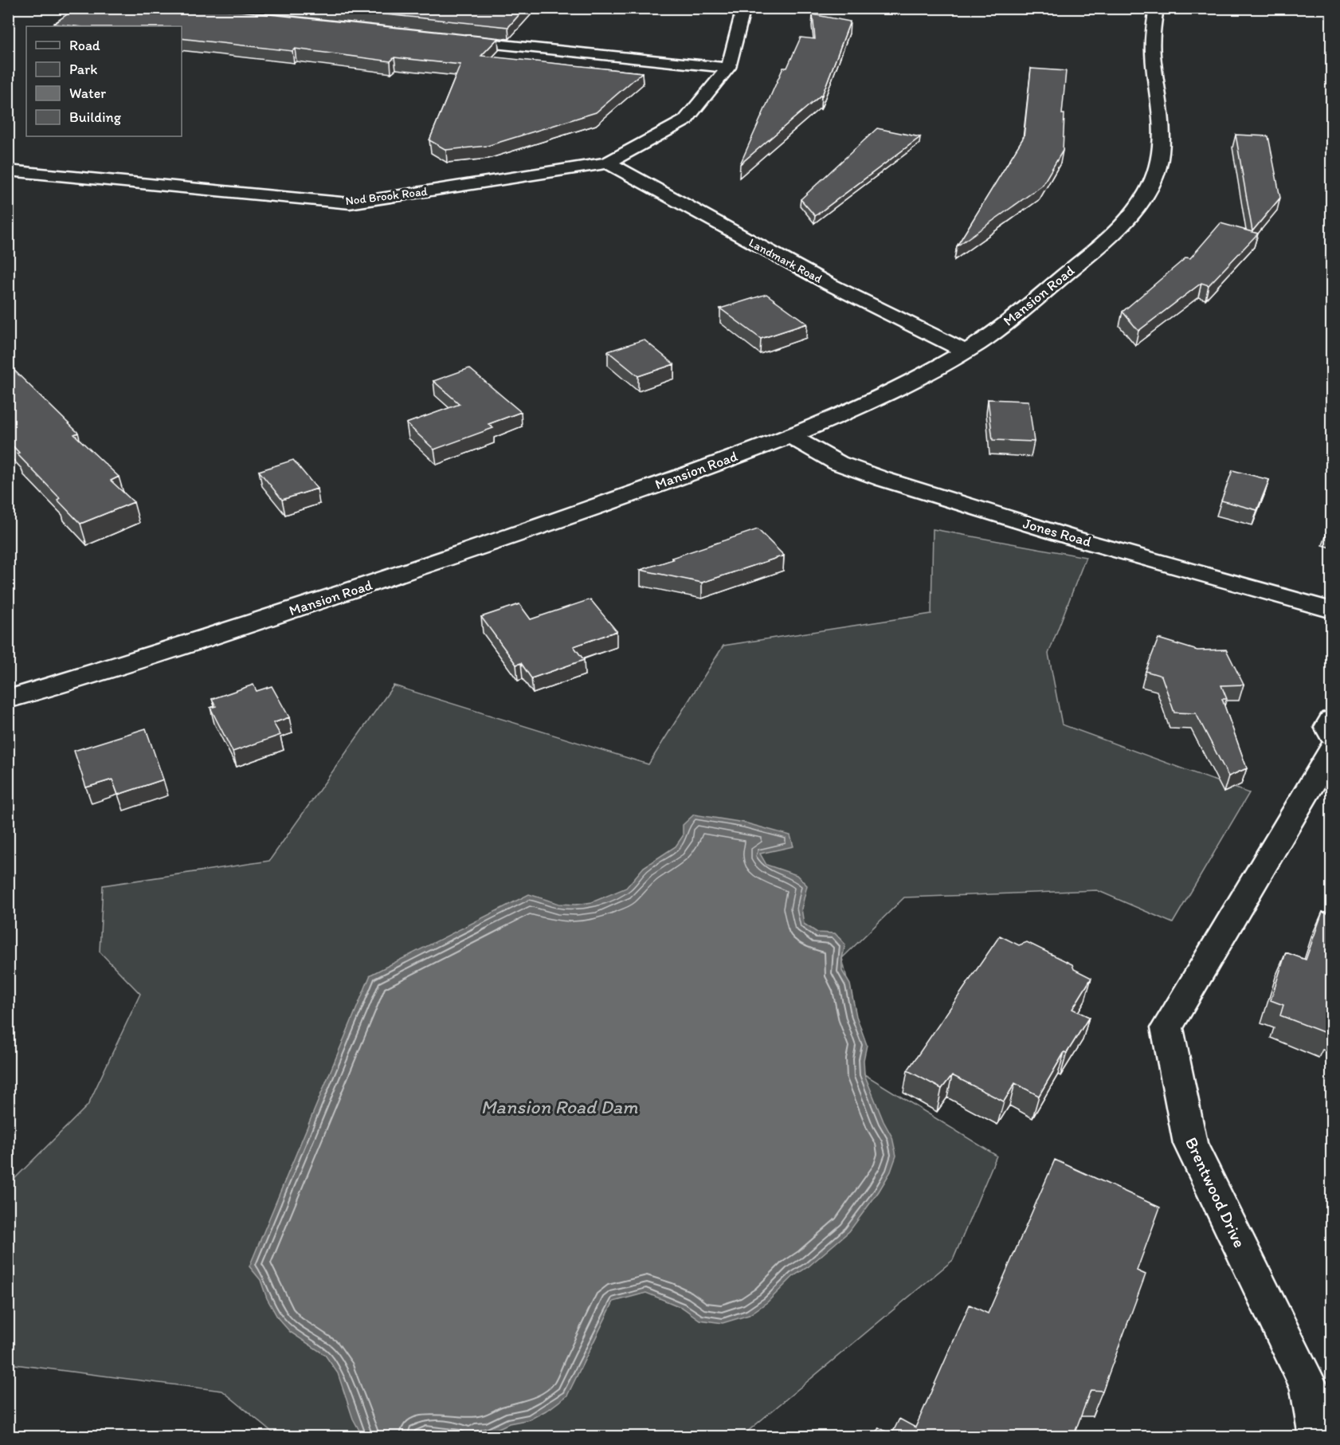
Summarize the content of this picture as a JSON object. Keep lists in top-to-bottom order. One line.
{"streets":{"street":["Nod Brook Road","Landmark Road","Mansion Road","Jones Road","Brentwood Drive"]},"crossings":[["Nod Brook Road","Landmark Road"],["Landmark Road","Mansion Road"],["Mansion Road","Jones Road"]],"water":["Mansion Road Dam"],"legend":["Road","Park","Water","Building"]}
